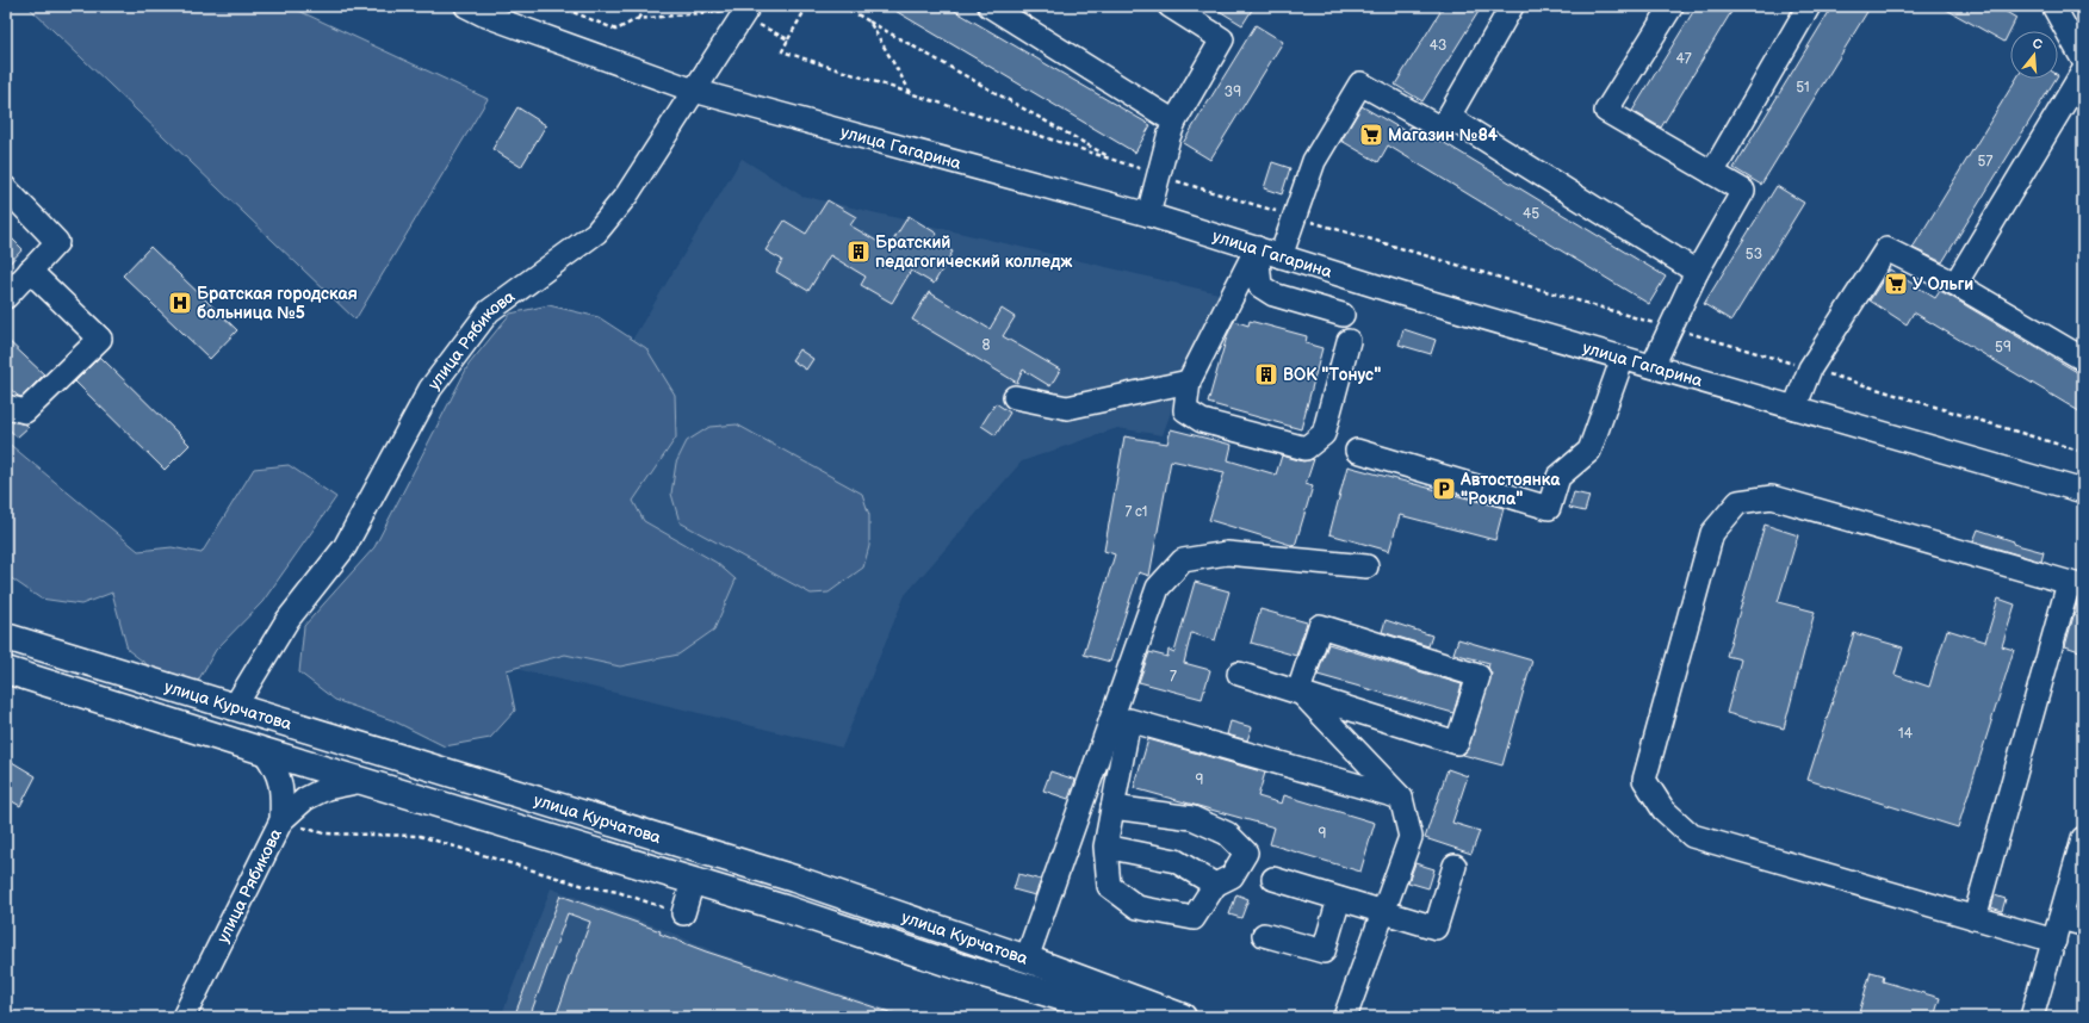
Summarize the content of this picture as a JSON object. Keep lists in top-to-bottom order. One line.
{"streets":{"main road":["улица Курчатова"],"street":["улица Гагарина","улица Рябикова"]},"crossings":[["улица Гагарина","улица Рябикова"],["улица Рябикова","улица Курчатова"]],"places":{"supermarket":["Магазин №84","У Ольги"],"building":["Братский педагогический колледж","ВОК \"Тонус\""],"hospital":["Братская городская больница №5"],"parking":["Автостоянка \"Рокла\""]},"house_numbers":["43","47","51","39","57","45","53","8","59","7 с1","7","14","9","9"],"north":"top"}
